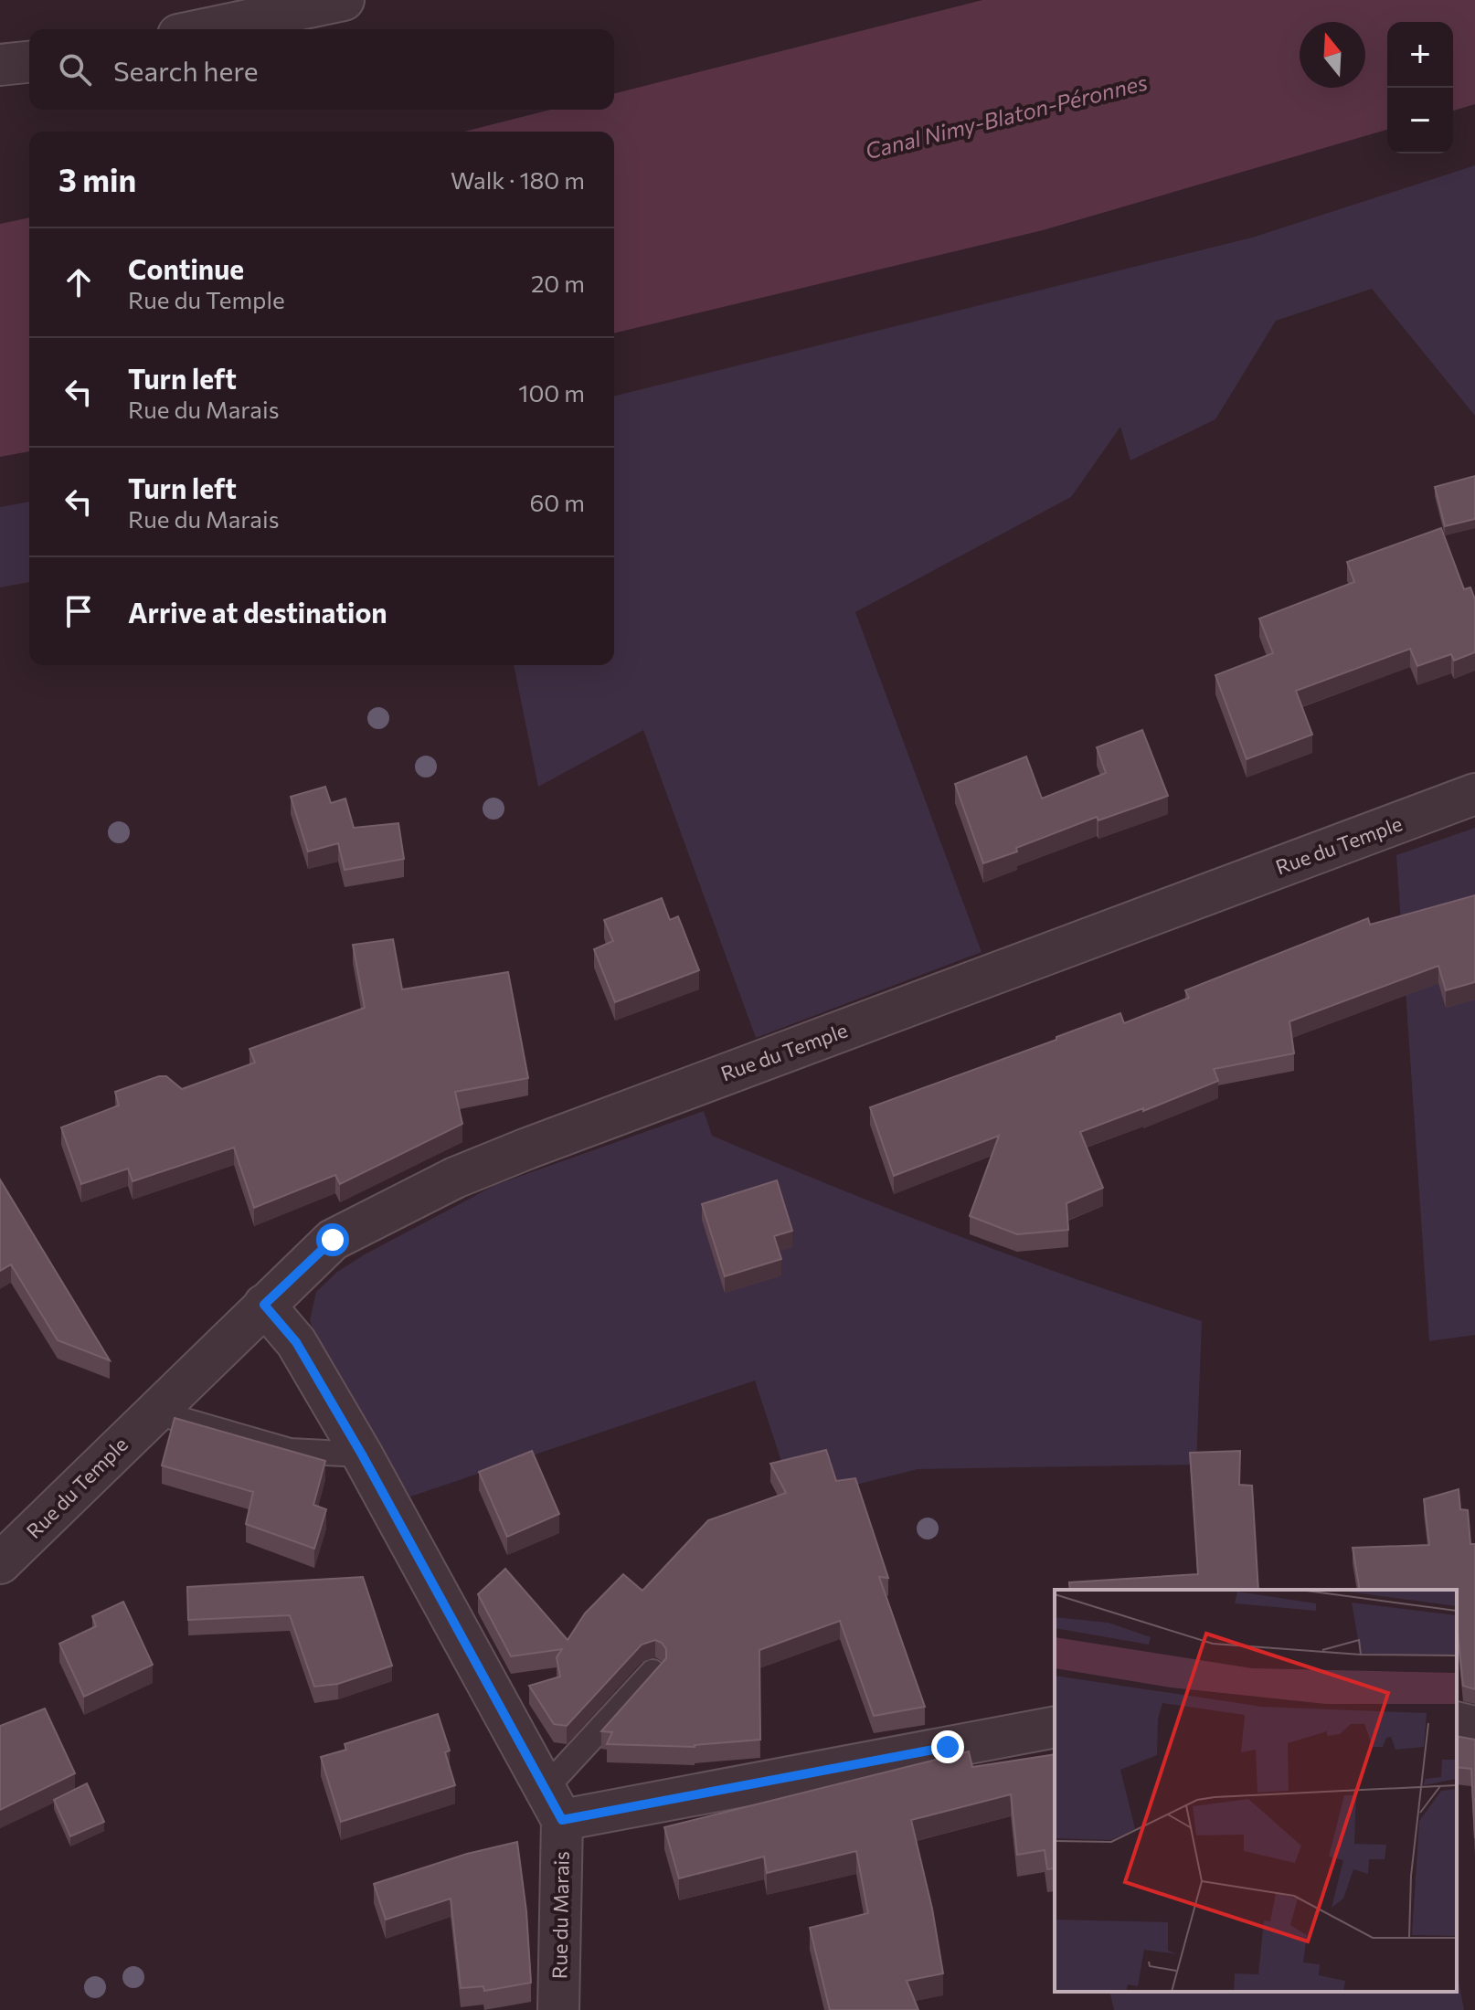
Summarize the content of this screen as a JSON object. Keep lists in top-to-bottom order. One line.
{"streets":{"street":["Rue du Temple","Rue du Marais"]},"crossings":[["Rue du Temple","Rue du Marais"]],"water":["Canal Nimy-Blaton-Péronnes"],"north":"top","page":{"map_buttons":["+","−"],"search":"Search here","heading":["3 min","Walk · 180 m"],"list":[["Continue","Rue du Temple","20 m"],["Turn left","Rue du Marais","100 m"],["Turn left","Rue du Marais","60 m"],"Arrive at destination"]}}
